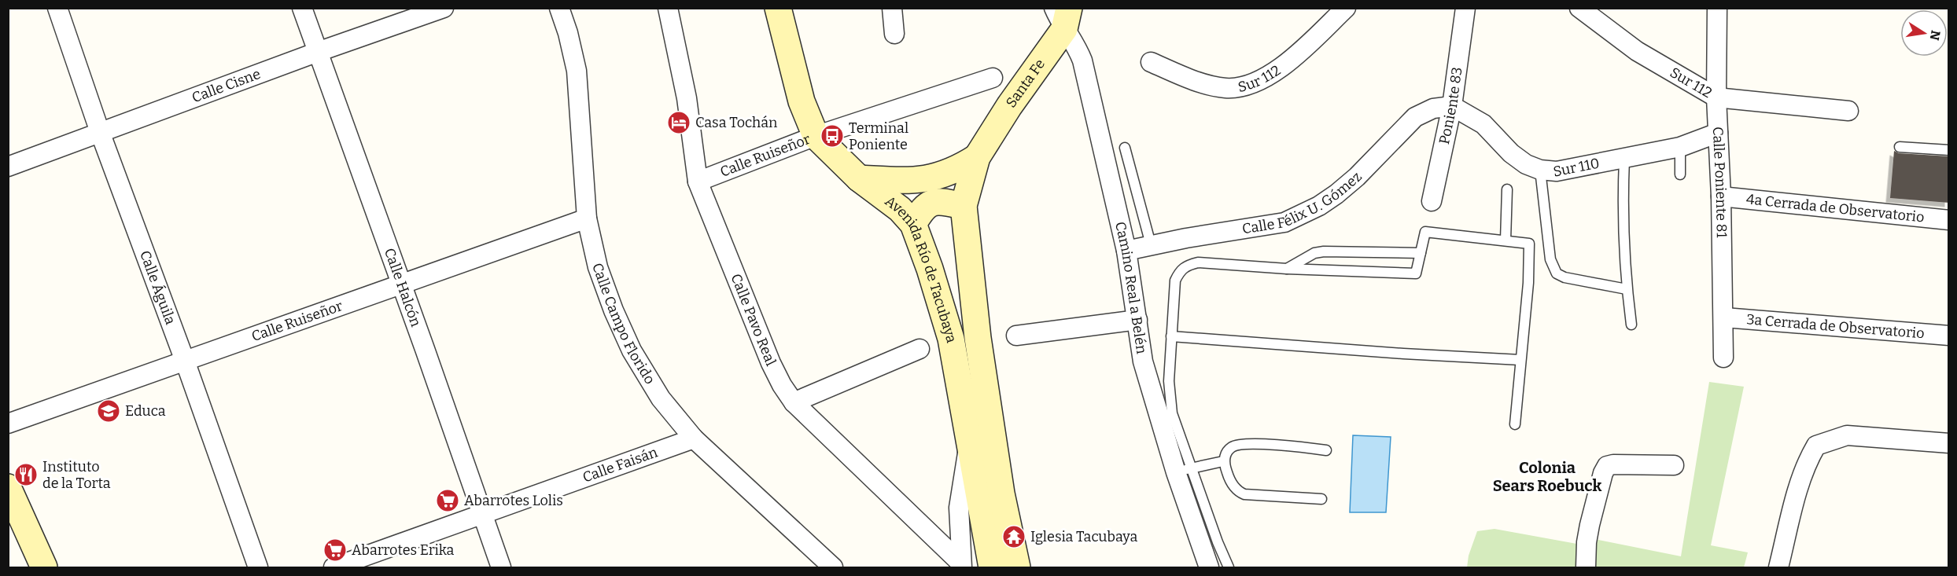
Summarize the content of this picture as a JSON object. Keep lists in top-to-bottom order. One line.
{"streets":{"main road":["Santa Fe","Avenida Río de Tacubaya"],"street":["Sur 112","Calle Cisne","Poniente 83","Calle Ruiseñor","Sur 110","Calle Poniente 81","Calle Félix U. Gómez","4a Cerrada de Observatorio","Calle Águila","Calle Halcón","Camino Real a Belén","Calle Pavo Real","Calle Campo Florido","3a Cerrada de Observatorio","Calle Faisán"]},"crossings":[["Sur 112","Calle Poniente 81"],["Santa Fe","Avenida Río de Tacubaya"],["Santa Fe","Camino Real a Belén"],["Calle Cisne","Calle Águila"],["Calle Cisne","Calle Halcón"],["Poniente 83","Sur 110"],["Poniente 83","Calle Félix U. Gómez"],["Calle Ruiseñor","Avenida Río de Tacubaya"],["Calle Ruiseñor","Calle Águila"],["Calle Ruiseñor","Calle Halcón"],["Calle Ruiseñor","Calle Pavo Real"],["Calle Ruiseñor","Calle Campo Florido"],["Sur 110","Calle Poniente 81"],["Sur 110","Calle Félix U. Gómez"],["Calle Poniente 81","4a Cerrada de Observatorio"],["Calle Poniente 81","3a Cerrada de Observatorio"],["Calle Félix U. Gómez","Camino Real a Belén"],["Calle Halcón","Calle Faisán"],["Calle Campo Florido","Calle Faisán"]],"districts":["Colonia Sears Roebuck"],"places":{"hotel":["Casa Tochán"],"bus stop":["Terminal Poniente"],"school or university":["Educa"],"restaurant":["Instituto de la Torta"],"supermarket":["Abarrotes Lolis","Abarrotes Erika"],"temple":["Iglesia Tacubaya"]},"north":"right"}
